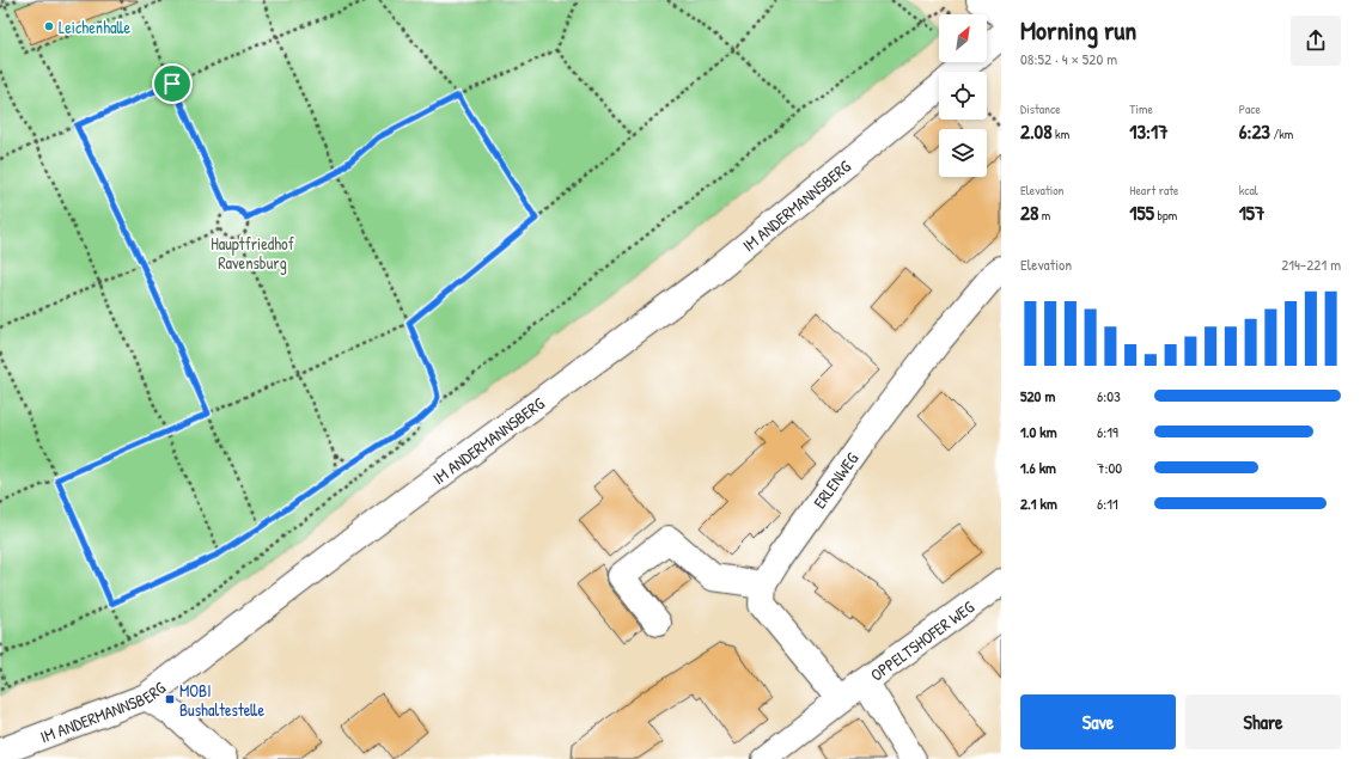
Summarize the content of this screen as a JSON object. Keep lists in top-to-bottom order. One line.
{"streets":{"street":["IM ANDERMANNSBERG","ERLENWEG","OPPELTSHOFER WEG"]},"parks":["Hauptfriedhof Ravensburg"],"places":{"other":["Leichenhalle"],"transit":["MOBI Bushaltestelle"]},"north":"top right","page":{"heading":["Morning run","08:52 · 4 × 520 m"],"stats":[["Distance","2.08 km"],["Time","13:17"],["Pace","6:23 /km"],["Elevation","28 m"],["Heart rate","155 bpm"],["kcal","157"]],"chart":["Elevation","214–221 m"],"list":[{"name":"520 m","note":"6:03"},{"name":"1.0 km","note":"6:19"},{"name":"1.6 km","note":"7:00"},{"name":"2.1 km","note":"6:11"}],"buttons":["Save","Share"]}}
